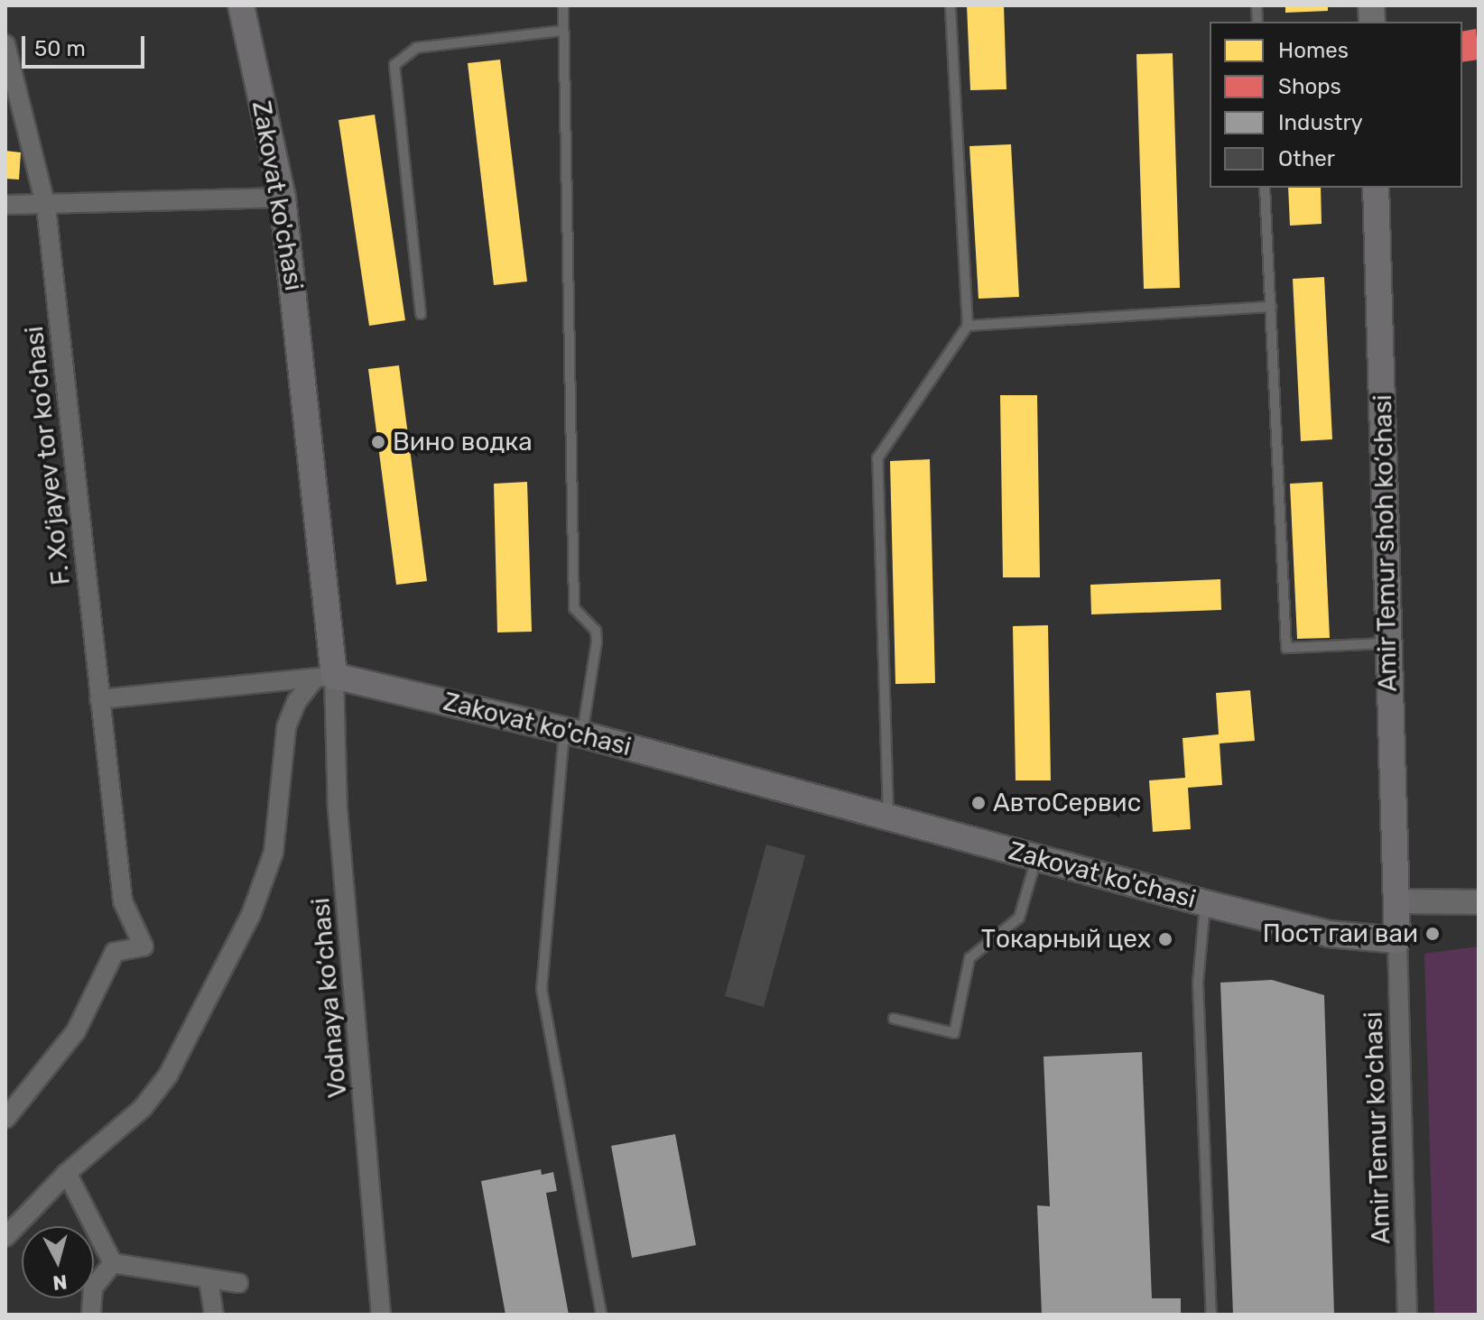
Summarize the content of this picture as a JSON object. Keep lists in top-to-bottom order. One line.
{"streets":{"main road":["Zakovat ko'chasi","Amir Temur shoh ko‘chasi"],"street":["F. Xo‘jayev tor ko‘chasi","Vodnaya ko‘chasi","Amir Temur ko'chasi"]},"crossings":[["Zakovat ko'chasi","Amir Temur shoh ko‘chasi"],["Zakovat ko'chasi","Vodnaya ko‘chasi"],["Zakovat ko'chasi","Amir Temur ko'chasi"],["Amir Temur shoh ko‘chasi","Amir Temur ko'chasi"]],"places":["Вино водка","АвтоСервис","Пост гаи ваи","Токарный цех"],"legend":["Homes","Shops","Industry","Other"],"scale_bar":"50 m","north":"bottom"}
